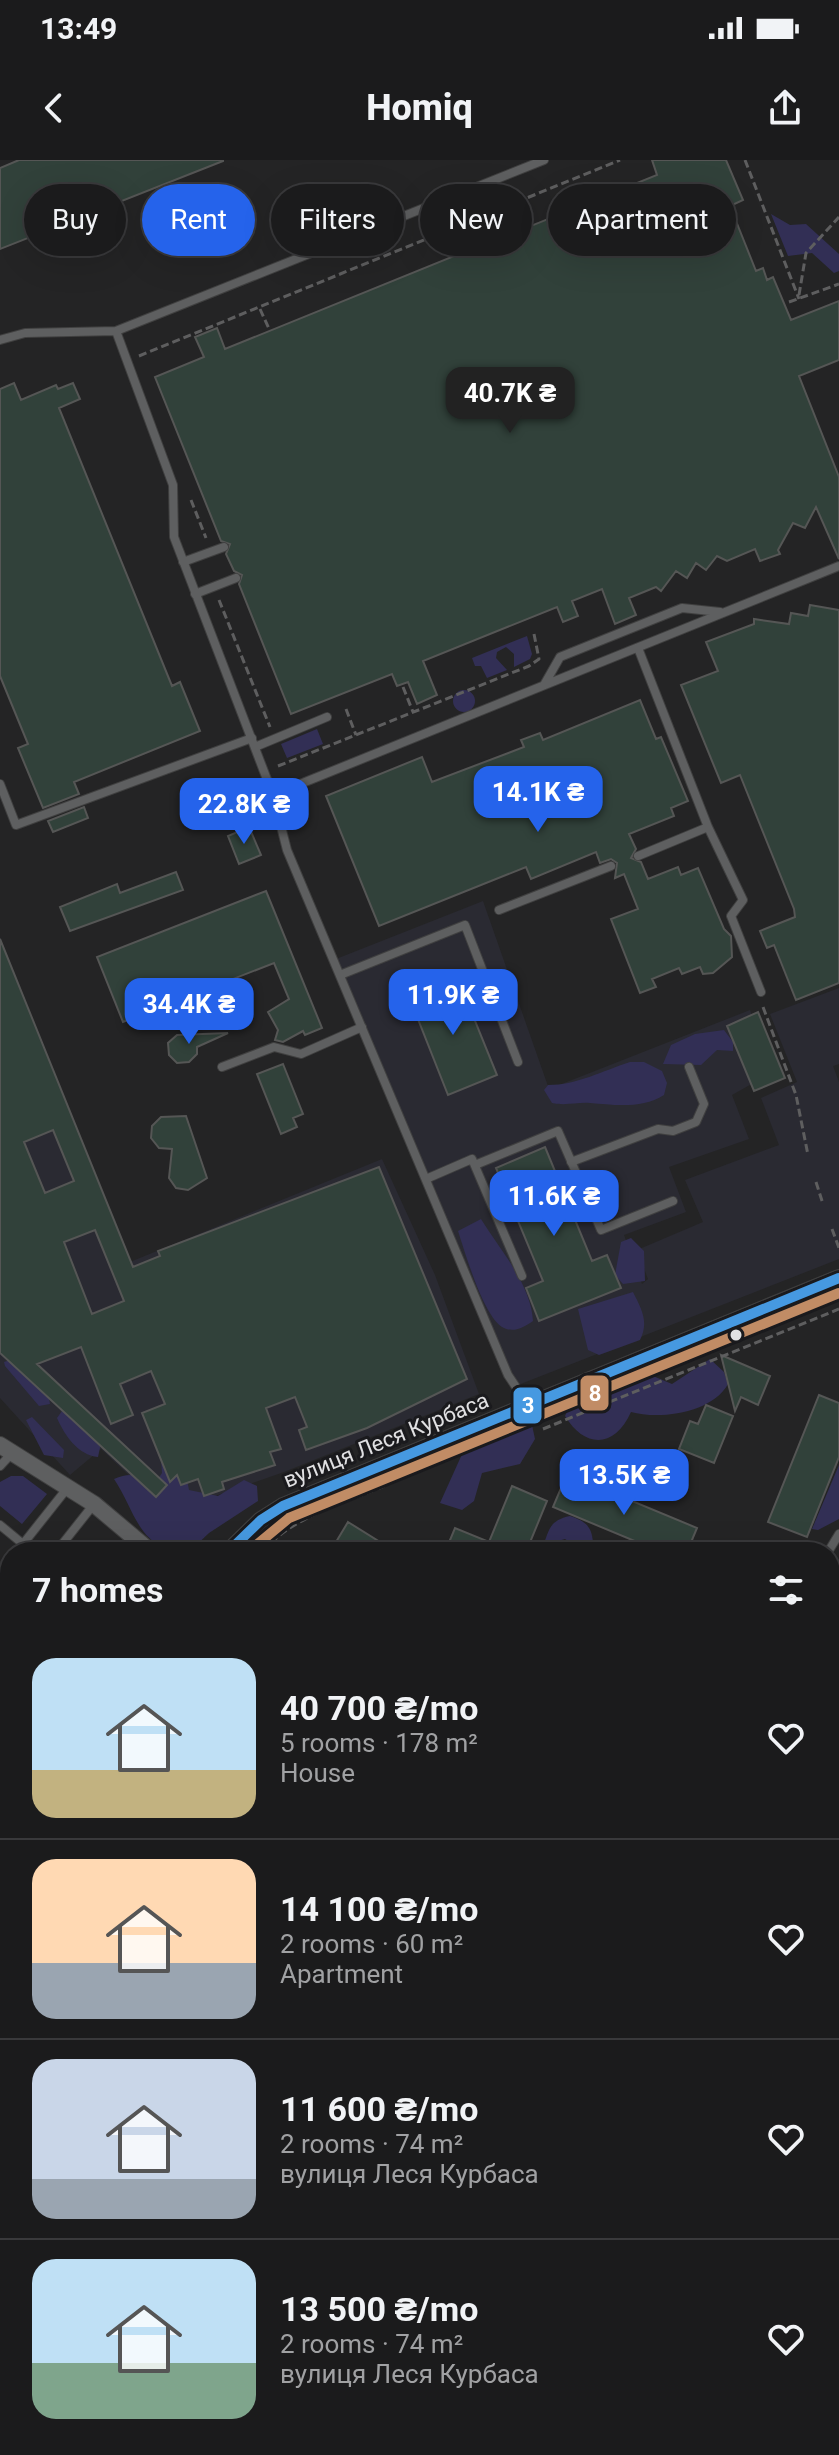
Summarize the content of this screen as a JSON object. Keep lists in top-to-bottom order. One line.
{"streets":{"street":["вулиця Леся Курбаса"]},"lines":["transit line 3","transit line 8"],"page":{"status":"13:49","header":"Homiq","chip":["Buy","Rent","Filters","New","Apartment"],"price":["40.7K ₴","14.1K ₴","22.8K ₴","11.9K ₴","34.4K ₴","11.6K ₴","13.5K ₴"],"heading":"7 homes","list":[{"name":"40 700 ₴/mo","note":"5 rooms · 178 m² · House"},{"name":"14 100 ₴/mo","note":"2 rooms · 60 m² · Apartment"},{"name":"11 600 ₴/mo","note":"2 rooms · 74 m² · вулиця Леся Курбаса"},{"name":"13 500 ₴/mo","note":"2 rooms · 74 m² · вулиця Леся Курбаса"}]}}
